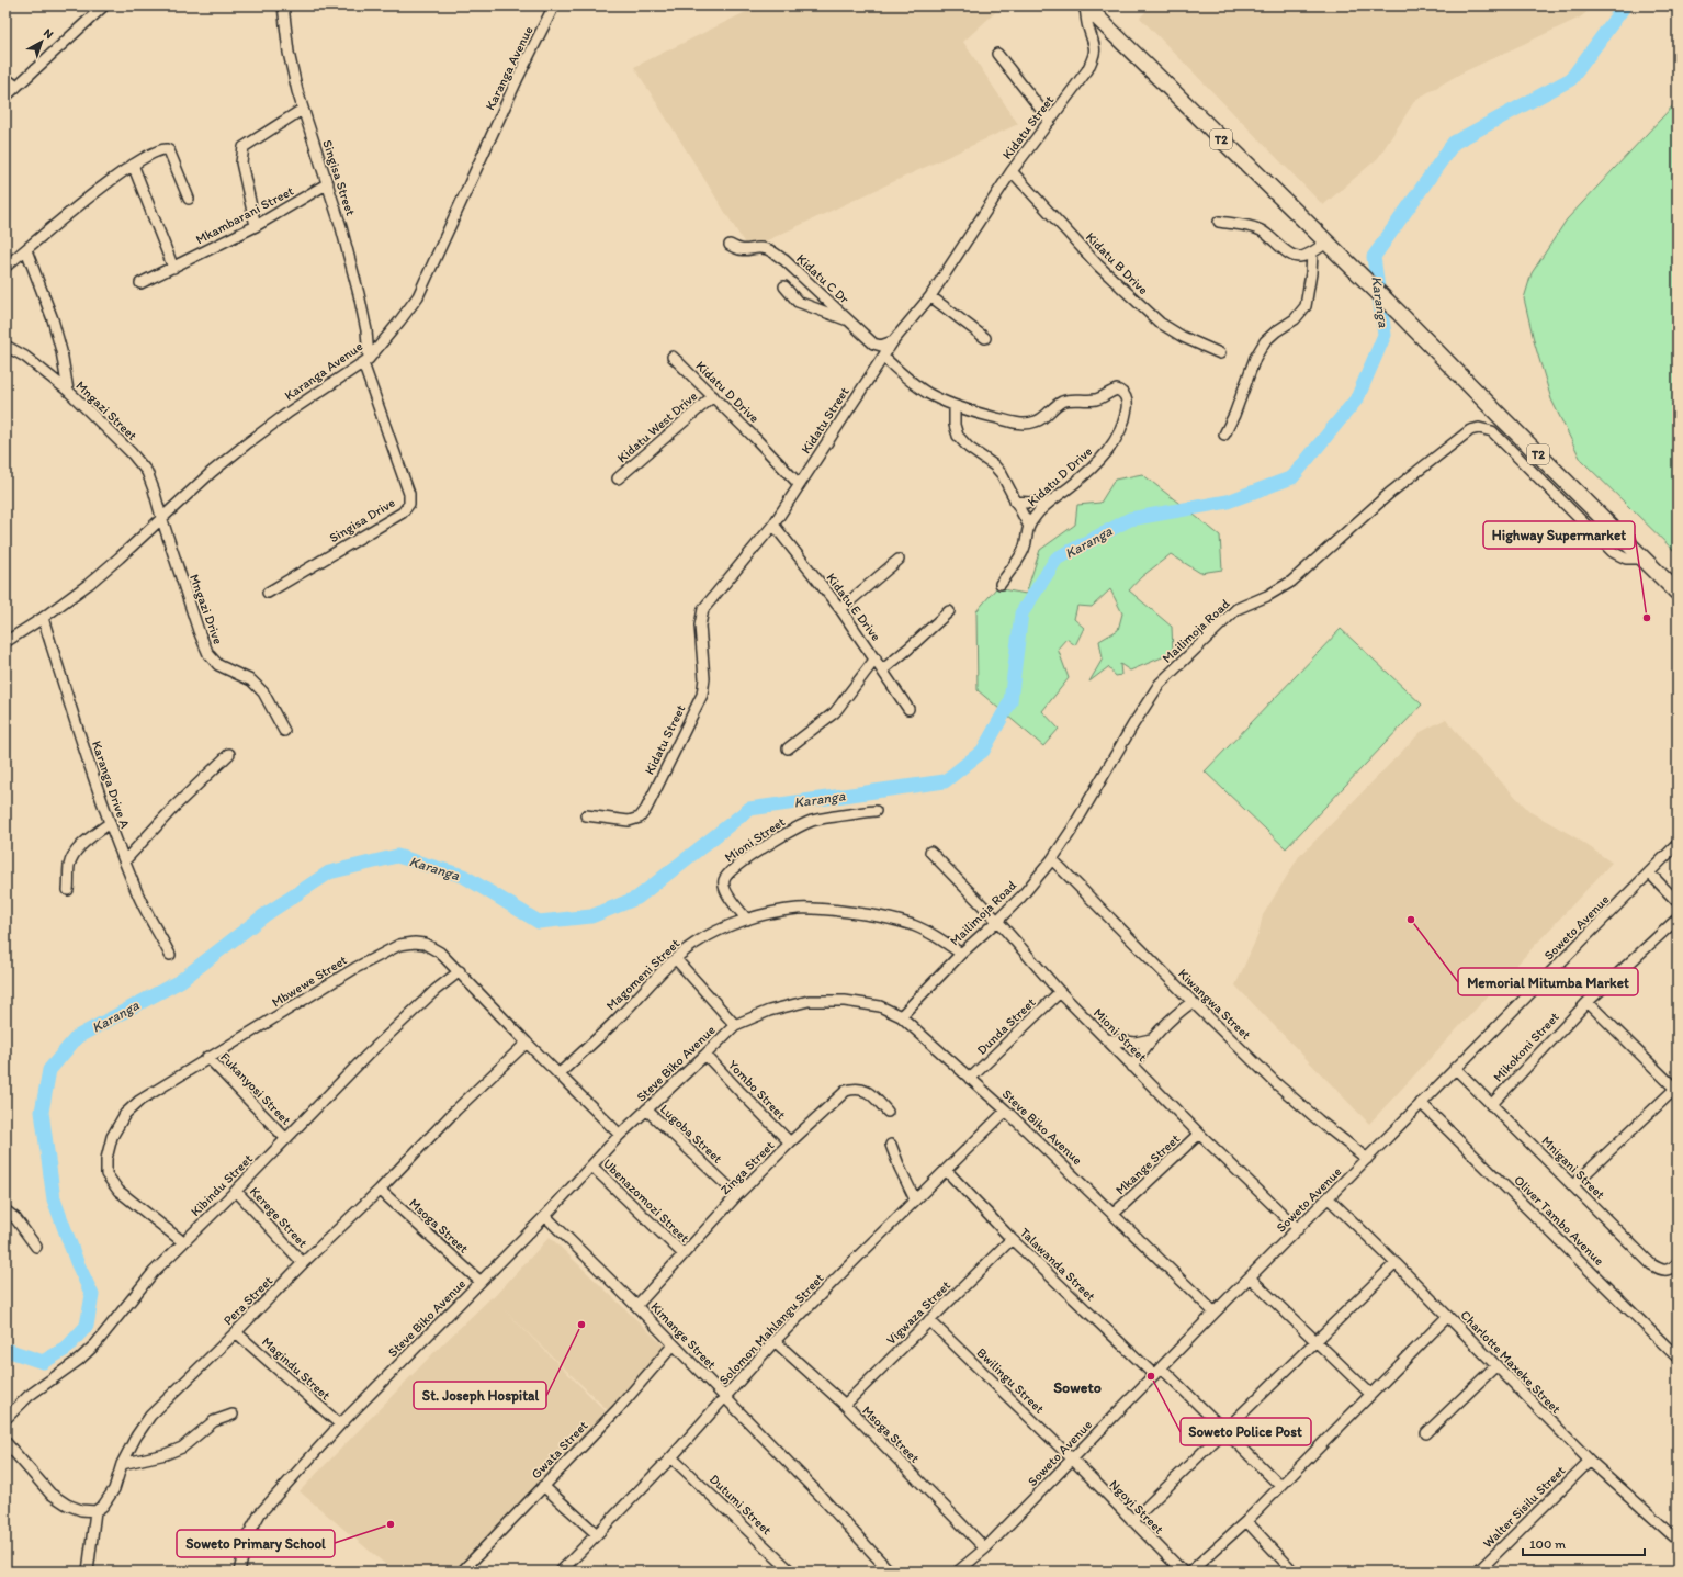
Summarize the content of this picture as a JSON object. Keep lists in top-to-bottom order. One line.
{"streets":{"highway":["T2"],"street":["Karanga Avenue","Kidatu Street","Singisa Street","Mkambarani Street","Kidatu B Drive","Kidatu C Dr","Kidatu D Drive","Mngazi Street","Kidatu West Drive","Singisa Drive","Kidatu E Drive","Mngazi Drive","Mailimoja Road","Karanga Drive A","Mioni Street","Soweto Avenue","Magomeni Street","Mbwewe Street","Kiwangwa Street","Dunda Street","Mikokoni Street","Steve Biko Avenue","Fukanyosi Street","Yombo Street","Lugoba Street","Mkange Street","Zinga Street","Mnigani Street","Kibindu Street","Ubenazomozi Street","Kerege Street","Oliver Tambo Avenue","Msoga Street","Talawanda Street","Pera Street","Vigwaza Street","Solomon Mahlangu Street","Kimange Street","Charlotte Maxeke Street","Magindu Street","Bwilingu Street","Gwata Street","Dutumi Street","Ngoyi Street","Walter Sisilu Street"]},"crossings":[["Karanga Avenue","Singisa Street"],["Karanga Avenue","Mngazi Street"],["Karanga Avenue","Singisa Drive"],["Karanga Avenue","Mngazi Drive"],["Karanga Avenue","Karanga Drive A"],["Kidatu Street","T2"],["Kidatu Street","Kidatu B Drive"],["Kidatu Street","Kidatu C Dr"],["Kidatu Street","Kidatu D Drive"],["Kidatu Street","Kidatu E Drive"],["T2","Mailimoja Road"],["Singisa Street","Mkambarani Street"],["Singisa Street","Singisa Drive"],["Kidatu D Drive","Kidatu West Drive"],["Mngazi Street","Mngazi Drive"],["Mailimoja Road","Mioni Street"],["Mailimoja Road","Magomeni Street"],["Mailimoja Road","Kiwangwa Street"],["Mailimoja Road","Steve Biko Avenue"],["Mioni Street","Soweto Avenue"],["Mioni Street","Magomeni Street"],["Mioni Street","Dunda Street"],["Mioni Street","Mkange Street"],["Soweto Avenue","Kiwangwa Street"],["Soweto Avenue","Steve Biko Avenue"],["Soweto Avenue","Mnigani Street"],["Soweto Avenue","Oliver Tambo Avenue"],["Soweto Avenue","Msoga Street"],["Soweto Avenue","Talawanda Street"],["Soweto Avenue","Charlotte Maxeke Street"],["Soweto Avenue","Bwilingu Street"],["Soweto Avenue","Ngoyi Street"],["Magomeni Street","Mbwewe Street"],["Mbwewe Street","Steve Biko Avenue"],["Mbwewe Street","Fukanyosi Street"],["Mbwewe Street","Kibindu Street"],["Mbwewe Street","Pera Street"],["Dunda Street","Steve Biko Avenue"],["Mikokoni Street","Mnigani Street"],["Steve Biko Avenue","Yombo Street"],["Steve Biko Avenue","Lugoba Street"],["Steve Biko Avenue","Mkange Street"],["Steve Biko Avenue","Ubenazomozi Street"],["Steve Biko Avenue","Msoga Street"],["Steve Biko Avenue","Solomon Mahlangu Street"],["Steve Biko Avenue","Kimange Street"],["Steve Biko Avenue","Magindu Street"],["Fukanyosi Street","Kibindu Street"],["Yombo Street","Zinga Street"],["Lugoba Street","Zinga Street"],["Zinga Street","Ubenazomozi Street"],["Zinga Street","Kimange Street"],["Kibindu Street","Kerege Street"],["Kerege Street","Pera Street"],["Msoga Street","Pera Street"],["Msoga Street","Vigwaza Street"],["Msoga Street","Solomon Mahlangu Street"],["Talawanda Street","Vigwaza Street"],["Talawanda Street","Solomon Mahlangu Street"],["Pera Street","Magindu Street"],["Vigwaza Street","Bwilingu Street"],["Solomon Mahlangu Street","Kimange Street"],["Solomon Mahlangu Street","Dutumi Street"],["Kimange Street","Gwata Street"],["Charlotte Maxeke Street","Walter Sisilu Street"],["Bwilingu Street","Ngoyi Street"]],"districts":["Soweto"],"water":["Karanga"],"places":["Highway Supermarket","Memorial Mitumba Market","St. Joseph Hospital","Soweto Police Post","Soweto Primary School"],"scale_bar":"100 m","north":"top right"}
